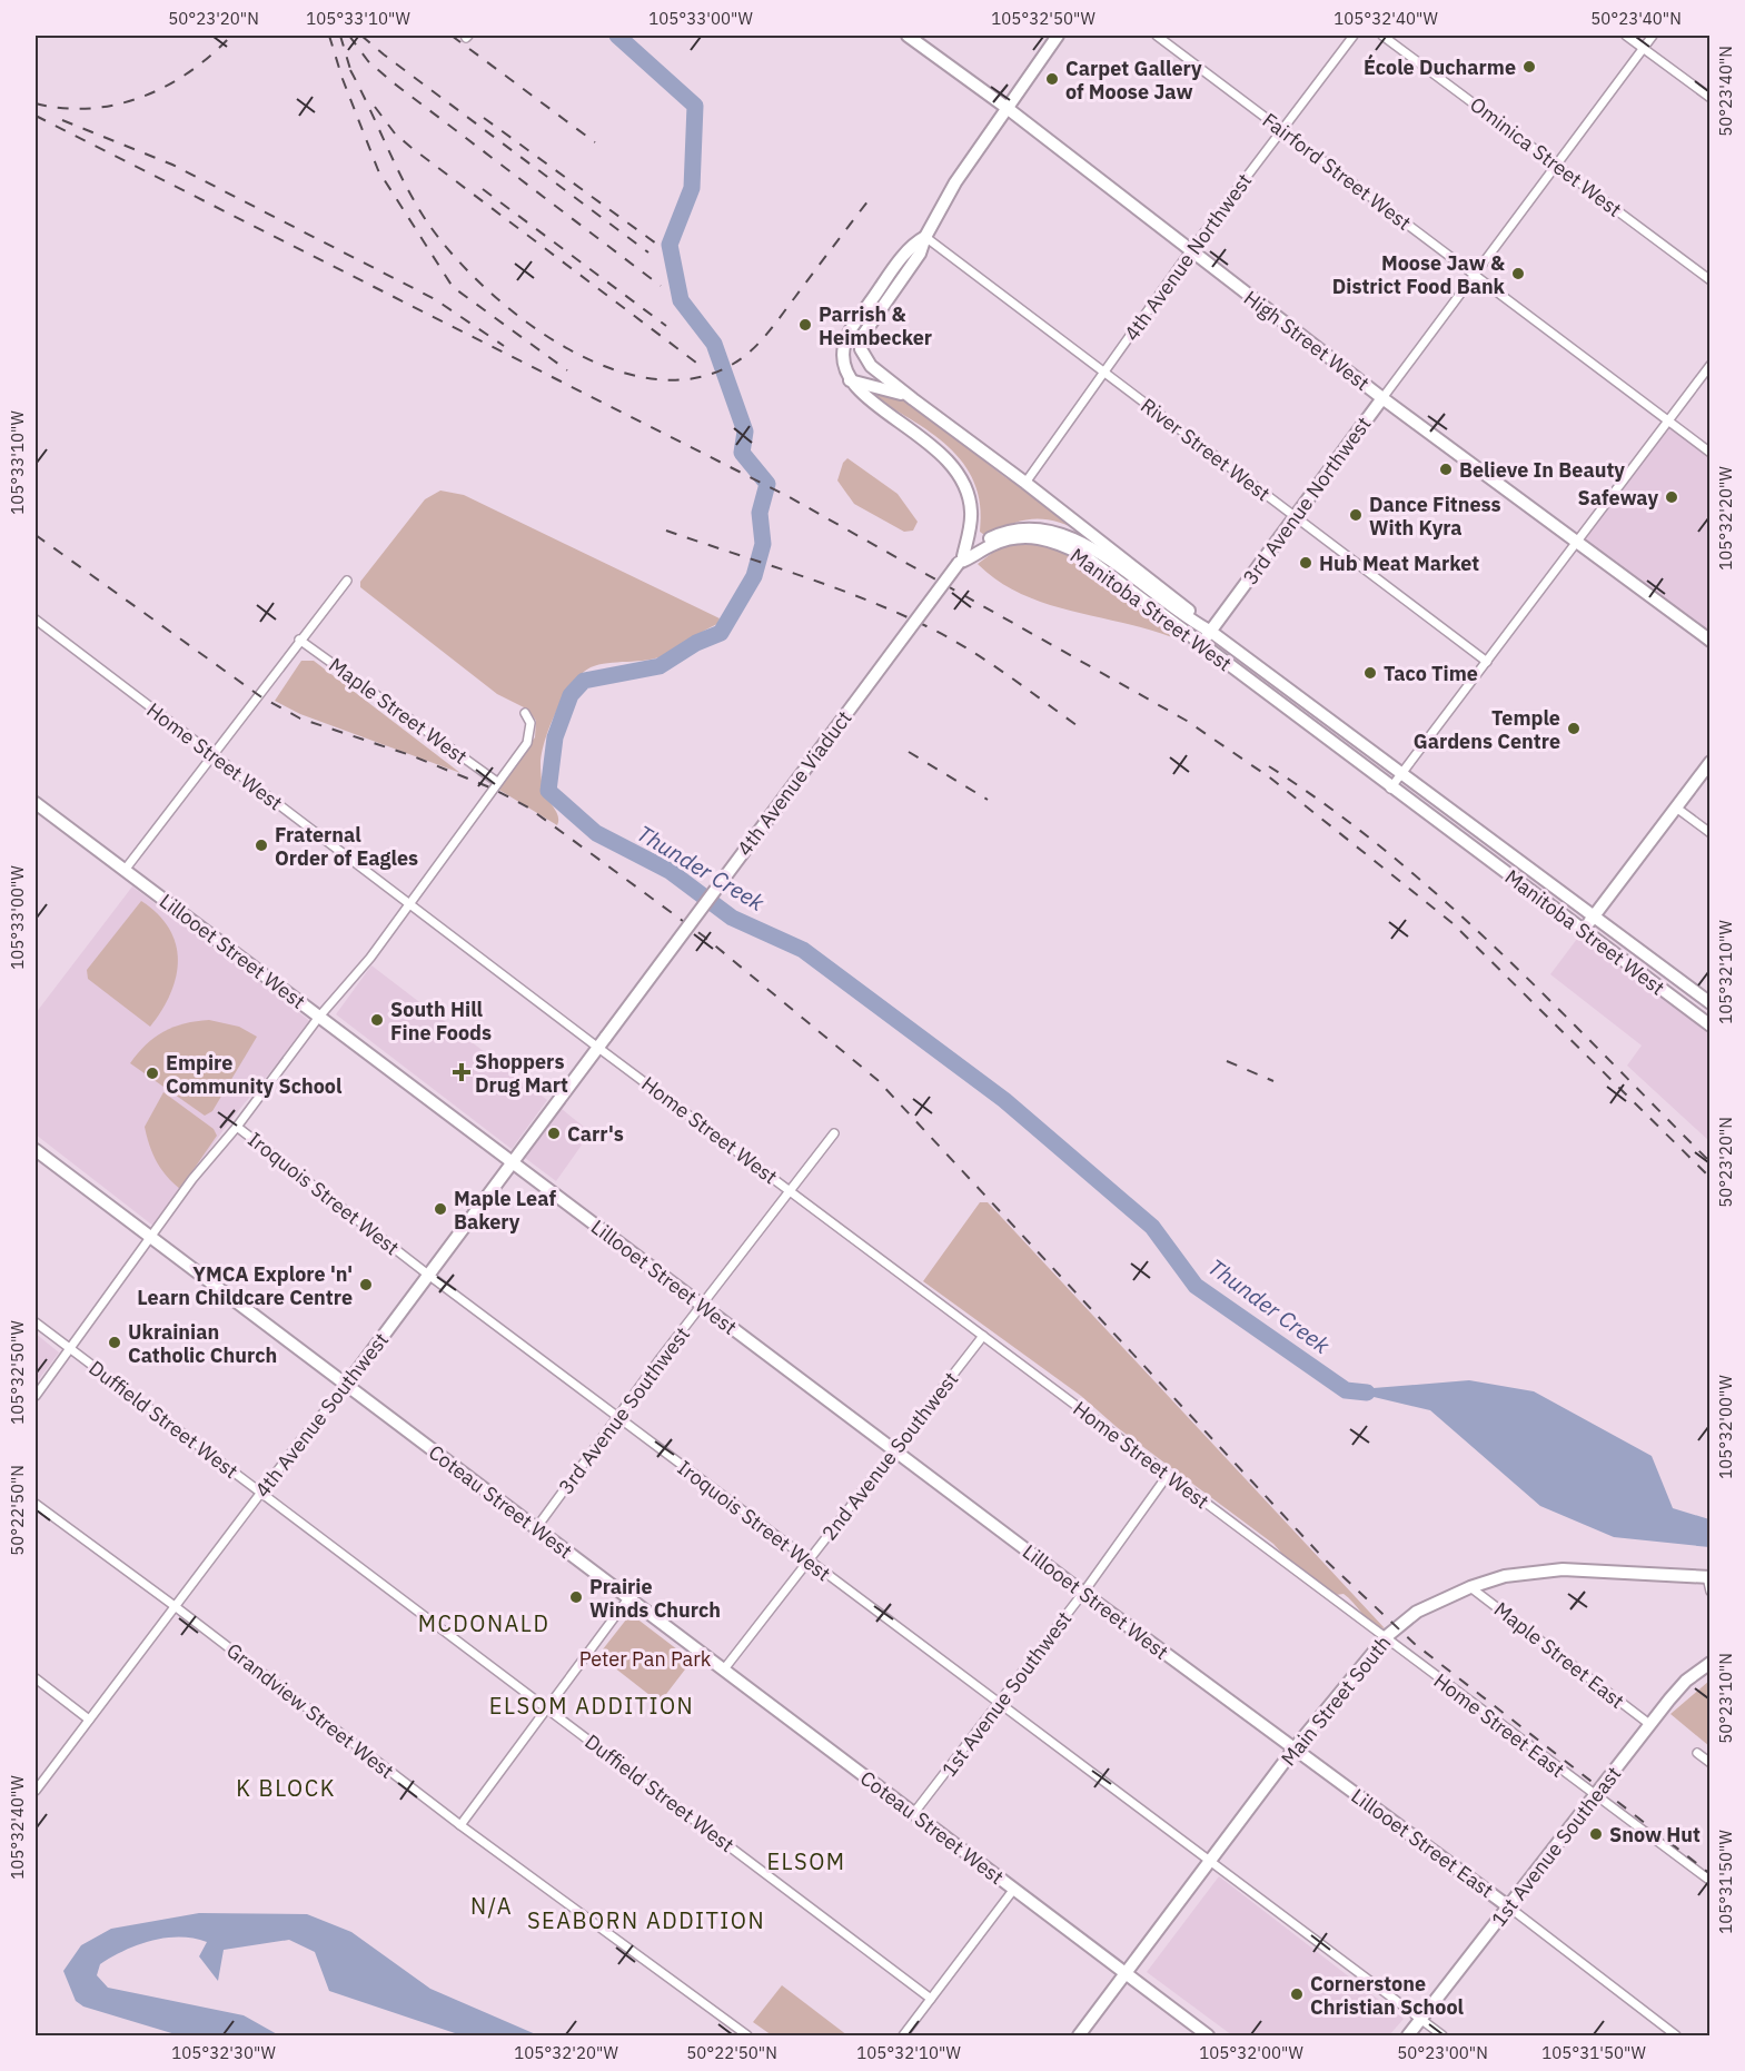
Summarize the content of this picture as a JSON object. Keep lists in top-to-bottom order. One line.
{"streets":{"main road":["High Street West","3rd Avenue Northwest","Manitoba Street West","4th Avenue Viaduct","Lillooet Street West","4th Avenue Southwest","Coteau Street West","Main Street South","Lillooet Street East","1st Avenue Southeast"],"street":["Ominica Street West","Fairford Street West","4th Avenue Northwest","River Street West","Maple Street West","Home Street West","Iroquois Street West","3rd Avenue Southwest","Duffield Street West","2nd Avenue Southwest","Maple Street East","1st Avenue Southwest","Grandview Street West","Home Street East"]},"crossings":[["Ominica Street West","3rd Avenue Northwest"],["Fairford Street West","4th Avenue Northwest"],["Fairford Street West","3rd Avenue Northwest"],["4th Avenue Northwest","High Street West"],["4th Avenue Northwest","River Street West"],["High Street West","3rd Avenue Northwest"],["River Street West","3rd Avenue Northwest"],["3rd Avenue Northwest","Manitoba Street West"],["Manitoba Street West","4th Avenue Viaduct"],["Home Street West","3rd Avenue Southwest"],["Home Street West","4th Avenue Southwest"],["Home Street West","2nd Avenue Southwest"],["Home Street West","1st Avenue Southwest"],["Home Street West","Main Street South"],["Home Street West","Home Street East"],["4th Avenue Viaduct","4th Avenue Southwest"],["Lillooet Street West","3rd Avenue Southwest"],["Lillooet Street West","4th Avenue Southwest"],["Lillooet Street West","2nd Avenue Southwest"],["Lillooet Street West","1st Avenue Southwest"],["Lillooet Street West","Main Street South"],["Lillooet Street West","Lillooet Street East"],["Iroquois Street West","3rd Avenue Southwest"],["Iroquois Street West","4th Avenue Southwest"],["Iroquois Street West","2nd Avenue Southwest"],["Iroquois Street West","1st Avenue Southwest"],["Iroquois Street West","Main Street South"],["Iroquois Street West","1st Avenue Southeast"],["3rd Avenue Southwest","Coteau Street West"],["4th Avenue Southwest","Duffield Street West"],["4th Avenue Southwest","Coteau Street West"],["4th Avenue Southwest","Grandview Street West"],["2nd Avenue Southwest","Coteau Street West"],["Coteau Street West","1st Avenue Southwest"],["Coteau Street West","Main Street South"],["Maple Street East","Main Street South"],["Maple Street East","1st Avenue Southeast"],["Main Street South","Home Street East"],["Main Street South","Lillooet Street East"],["Home Street East","1st Avenue Southeast"],["Lillooet Street East","1st Avenue Southeast"]],"districts":["MCDONALD","ELSOM ADDITION","K BLOCK","ELSOM","N/A","SEABORN ADDITION"],"water":["Thunder Creek"],"parks":["Peter Pan Park"],"places":{"other":["École Ducharme","Carpet Gallery of Moose Jaw","Moose Jaw & District Food Bank","Parrish & Heimbecker","Believe In Beauty","Safeway","Dance Fitness With Kyra","Hub Meat Market","Taco Time","Temple Gardens Centre","Fraternal Order of Eagles","South Hill Fine Foods","Empire Community School","Carr's","Maple Leaf Bakery","YMCA Explore 'n' Learn Childcare Centre","Ukrainian Catholic Church","Prairie Winds Church","Snow Hut","Cornerstone Christian School"],"health":["Shoppers Drug Mart"]},"coordinates":["50°23'20\"N","105°33'10\"W","105°33'00\"W","105°32'50\"W","105°32'40\"W","50°23'40\"N","105°32'20\"W","105°32'10\"W","105°32'00\"W","50°22'50\"N","50°23'10\"N","105°31'50\"W","105°32'30\"W","50°23'00\"N"]}
